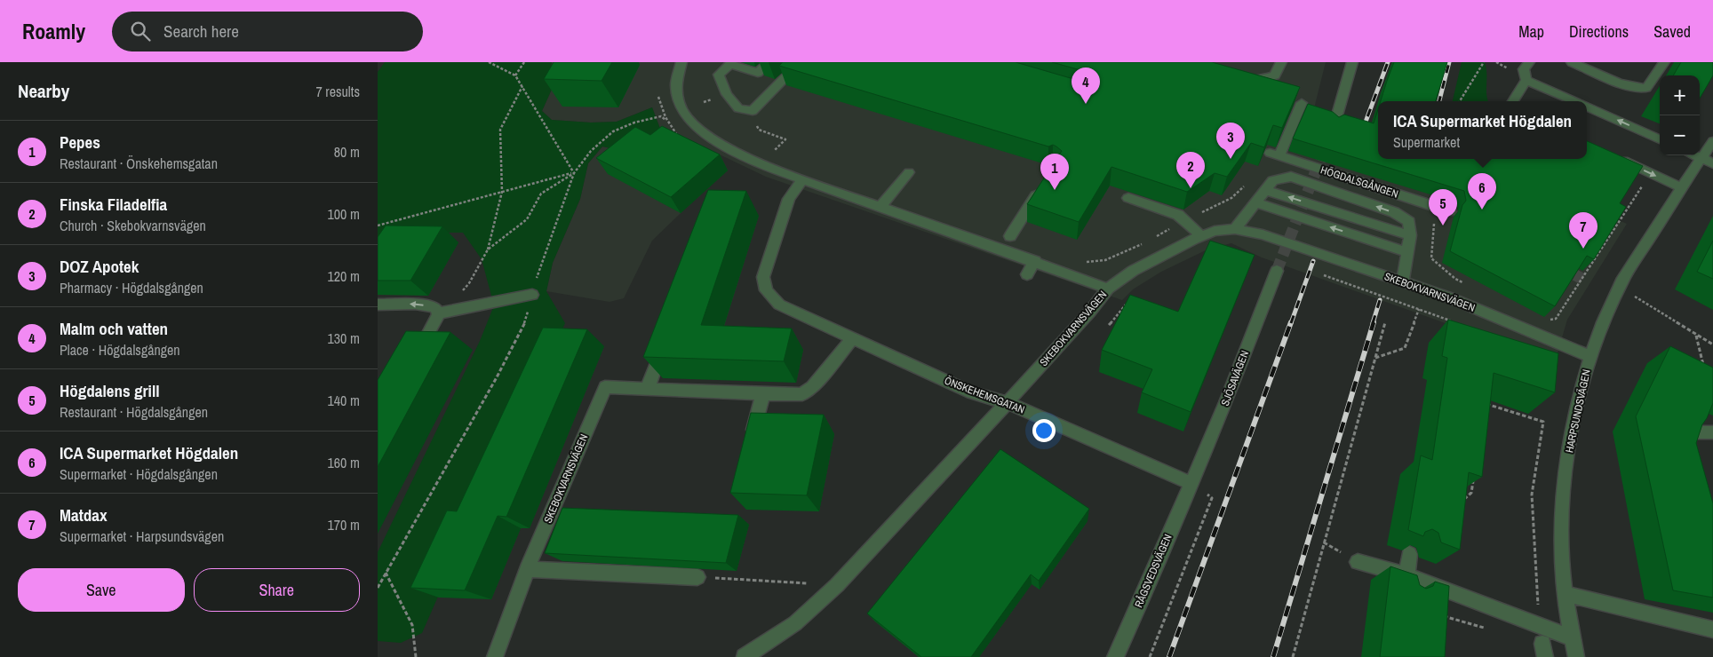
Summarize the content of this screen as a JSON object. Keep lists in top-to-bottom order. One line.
{"streets":{"street":["HÖGDALSGÅNGEN","SKEBOKVARNSVÄGEN","SJÖSAVÄGEN","ÖNSKEHEMSGATAN","HARPSUNDSVÄGEN","RÅGSVEDSVÄGEN"]},"crossings":[["SKEBOKVARNSVÄGEN","ÖNSKEHEMSGATAN"],["SKEBOKVARNSVÄGEN","HARPSUNDSVÄGEN"],["SJÖSAVÄGEN","ÖNSKEHEMSGATAN"],["SJÖSAVÄGEN","RÅGSVEDSVÄGEN"],["ÖNSKEHEMSGATAN","RÅGSVEDSVÄGEN"]],"page":{"header":"Roamly","search":"Search here","nav":["Map","Directions","Saved"],"heading":["Nearby","7 results"],"pins":["4","3","2","1","6","5","7"],"map_buttons":["+","−"],"popup":["ICA Supermarket Högdalen","Supermarket"],"list":[{"mark":"1","name":"Pepes","note":"Restaurant · Önskehemsgatan","value":"80 m"},{"mark":"2","name":"Finska Filadelfia","note":"Church · Skebokvarnsvägen","value":"100 m"},{"mark":"3","name":"DOZ Apotek","note":"Pharmacy · Högdalsgången","value":"120 m"},{"mark":"4","name":"Malm och vatten","note":"Place · Högdalsgången","value":"130 m"},{"mark":"5","name":"Högdalens grill","note":"Restaurant · Högdalsgången","value":"140 m"},{"mark":"6","name":"ICA Supermarket Högdalen","note":"Supermarket · Högdalsgången","value":"160 m"},{"mark":"7","name":"Matdax","note":"Supermarket · Harpsundsvägen","value":"170 m"}],"buttons":["Save","Share"]}}
